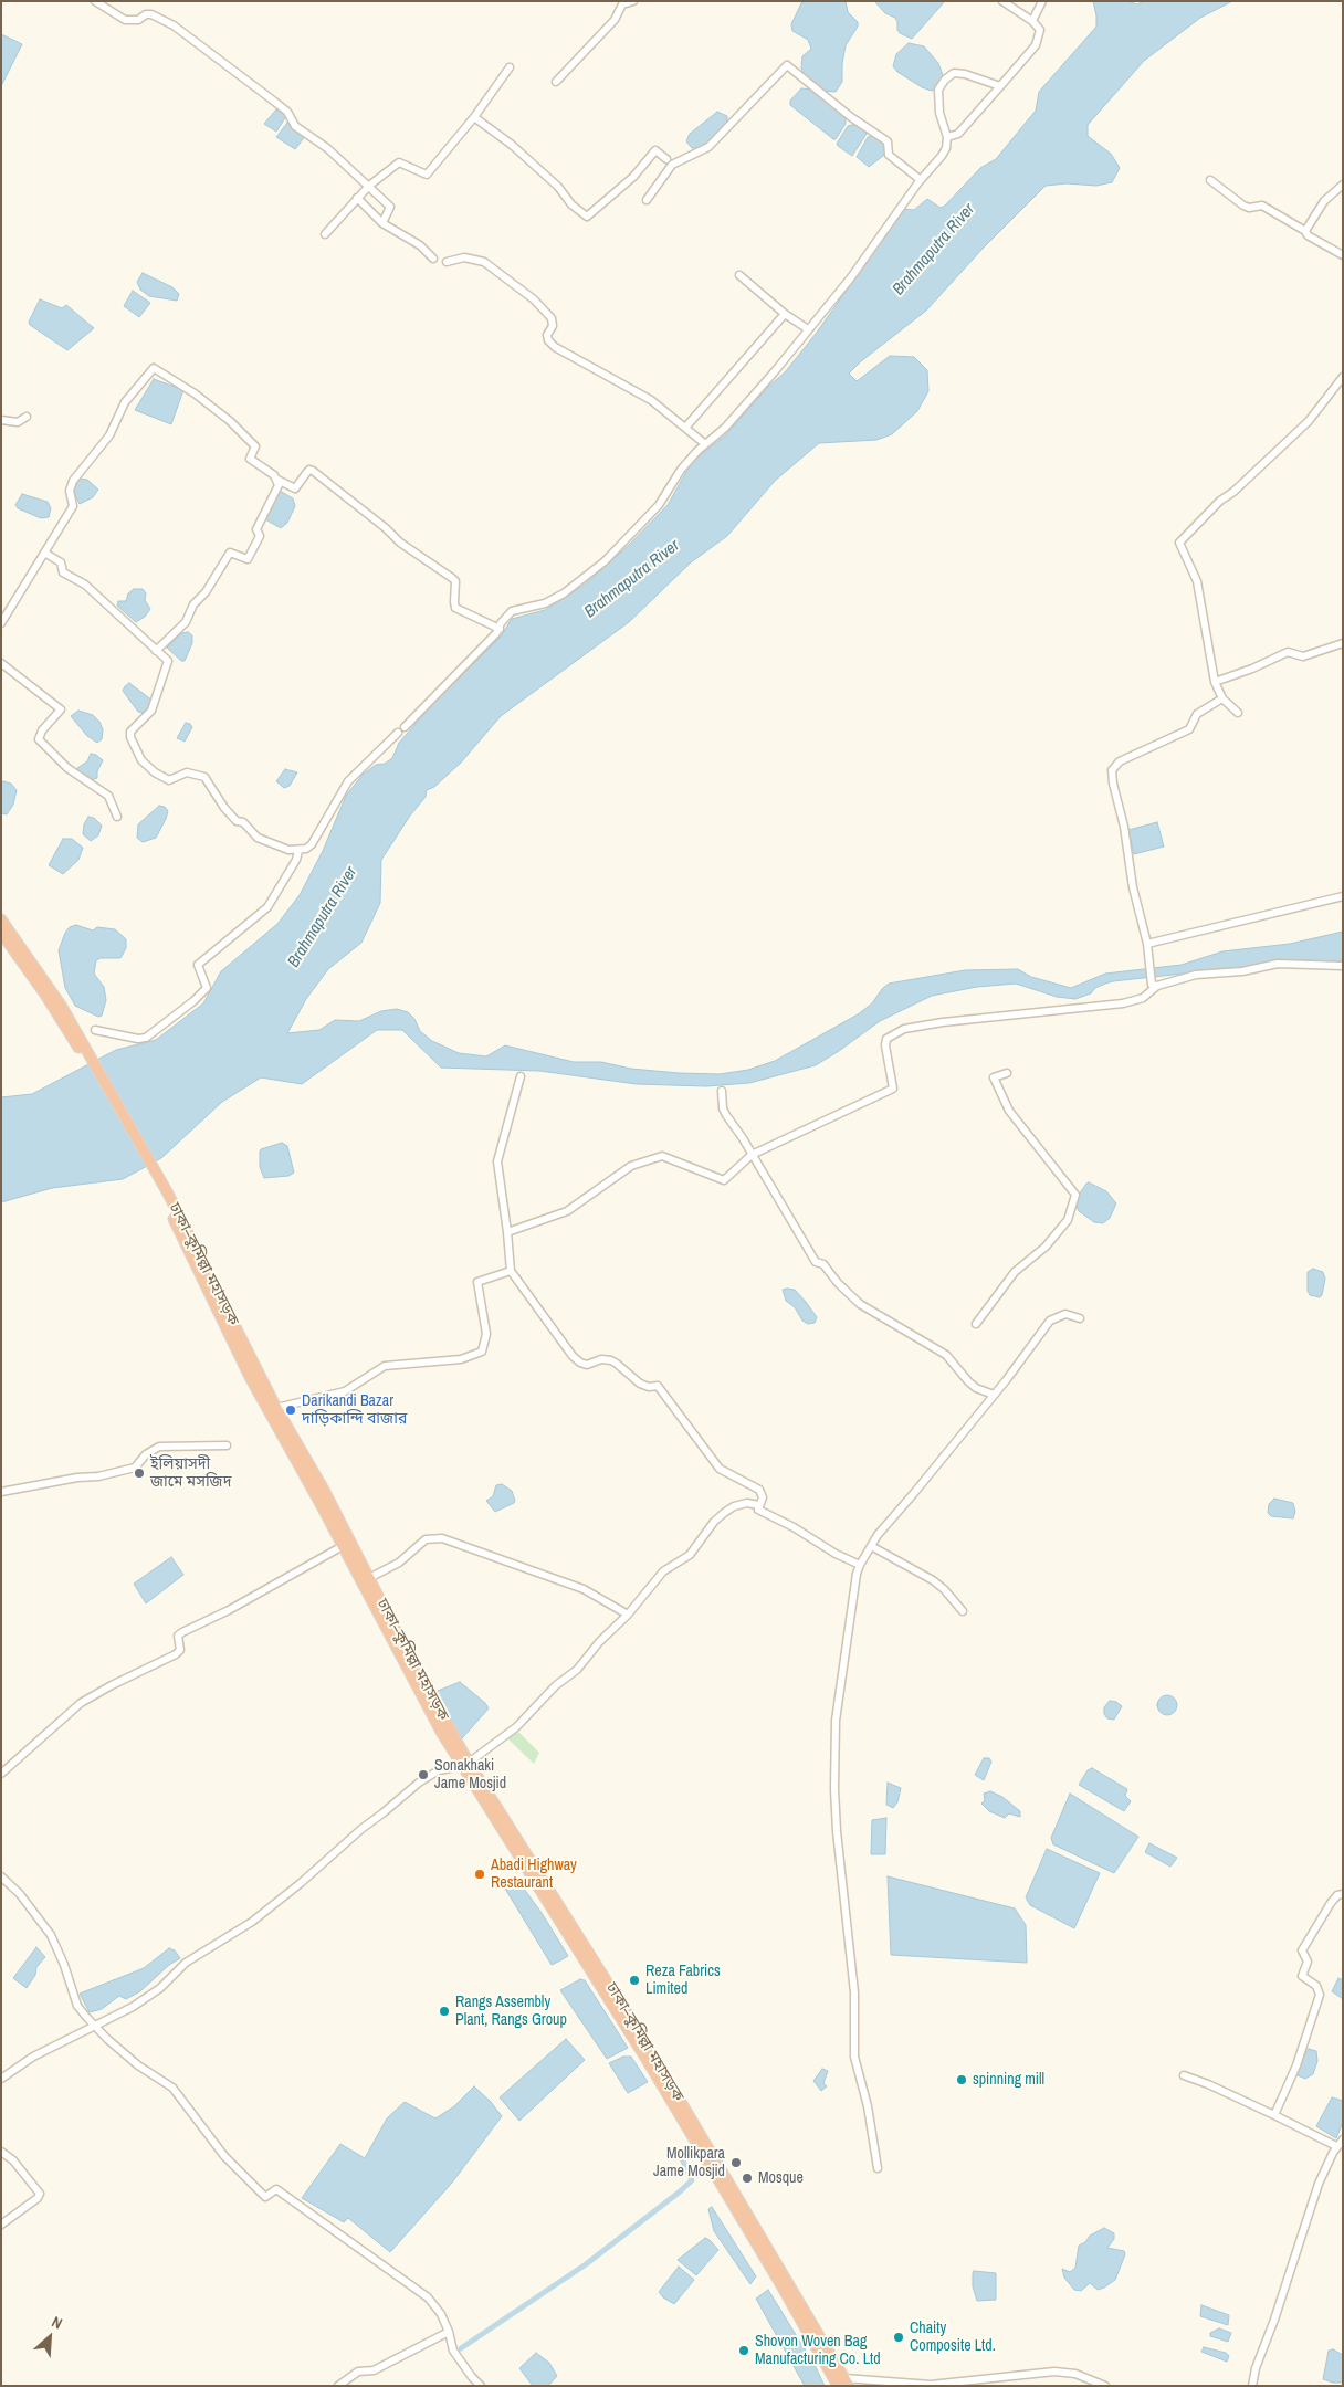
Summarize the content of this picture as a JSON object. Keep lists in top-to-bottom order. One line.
{"streets":{"highway":["ঢাকা–কুমিল্লা মহাসড়ক"]},"water":["Brahmaputra River"],"places":["Darikandi Bazar দাড়িকান্দি বাজার","ইলিয়াসদী জামে মসজিদ","Sonakhaki Jame Mosjid","Abadi Highway Restaurant","Reza Fabrics Limited","Rangs Assembly Plant, Rangs Group","spinning mill","Mollikpara Jame Mosjid","Mosque","Chaity Composite Ltd.","Shovon Woven Bag Manufacturing Co. Ltd"],"north":"top right"}
